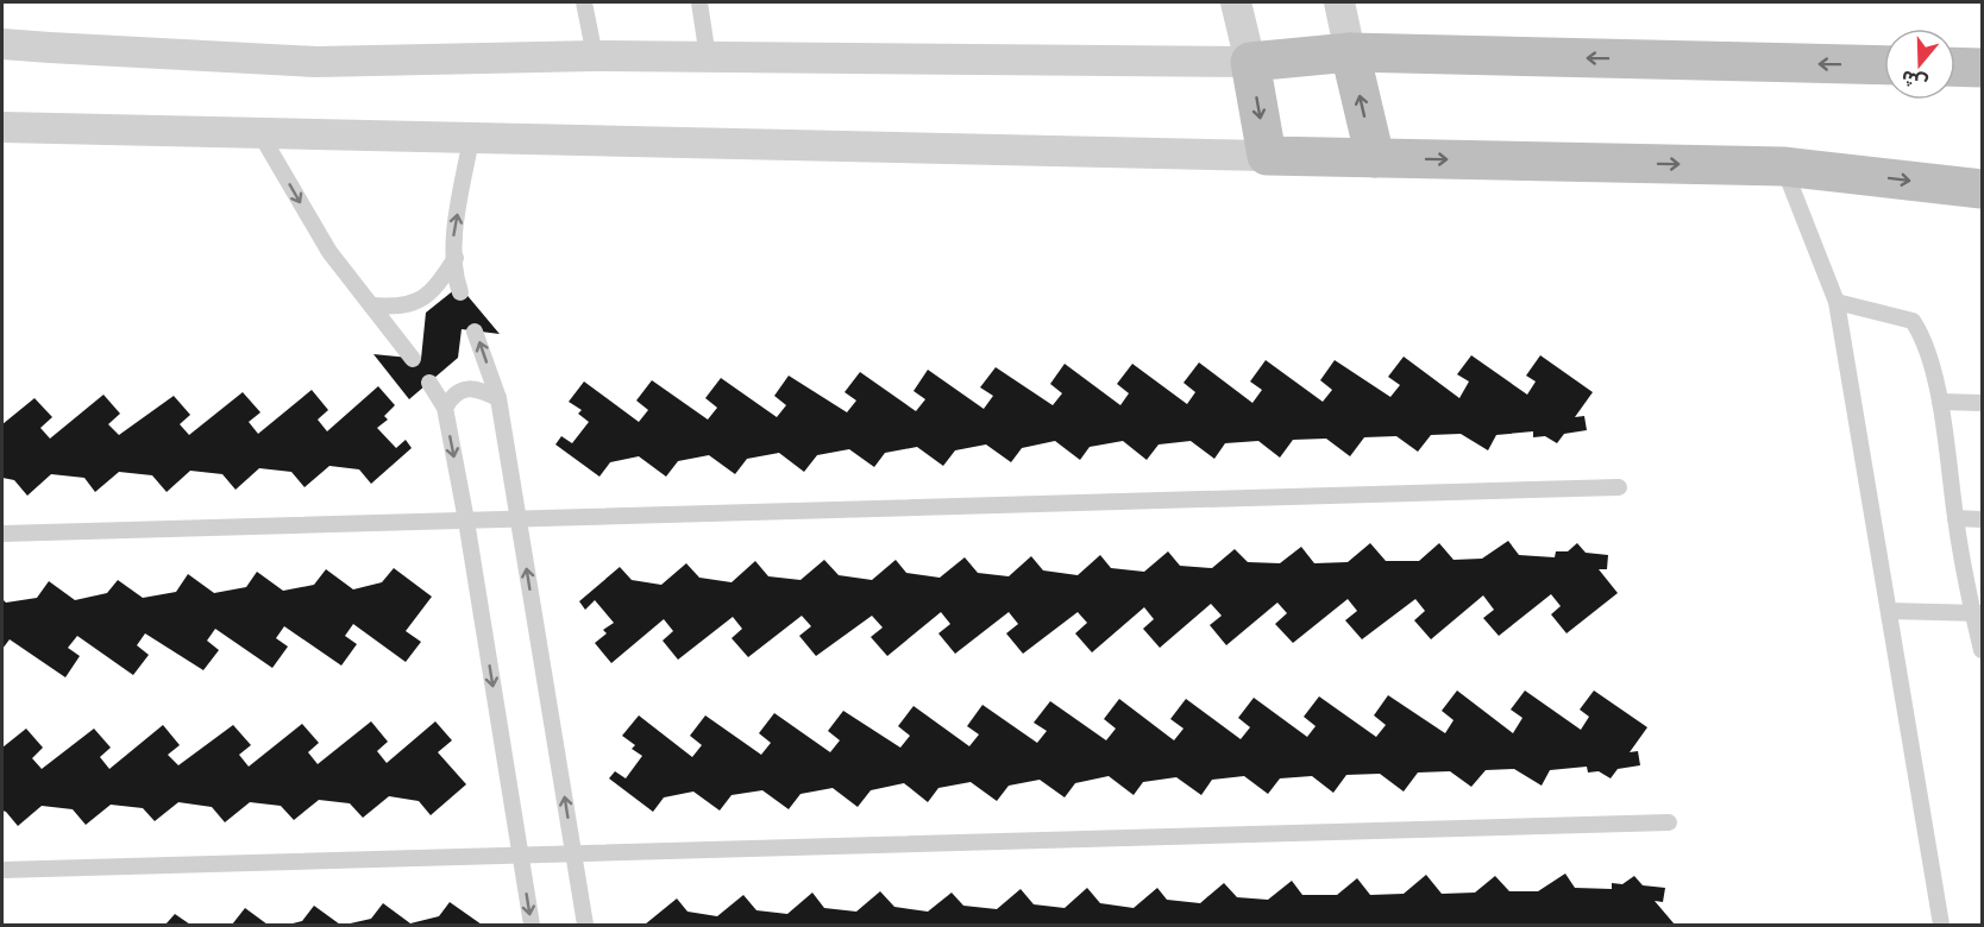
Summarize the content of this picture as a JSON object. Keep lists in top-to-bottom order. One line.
{"north":"bottom"}
